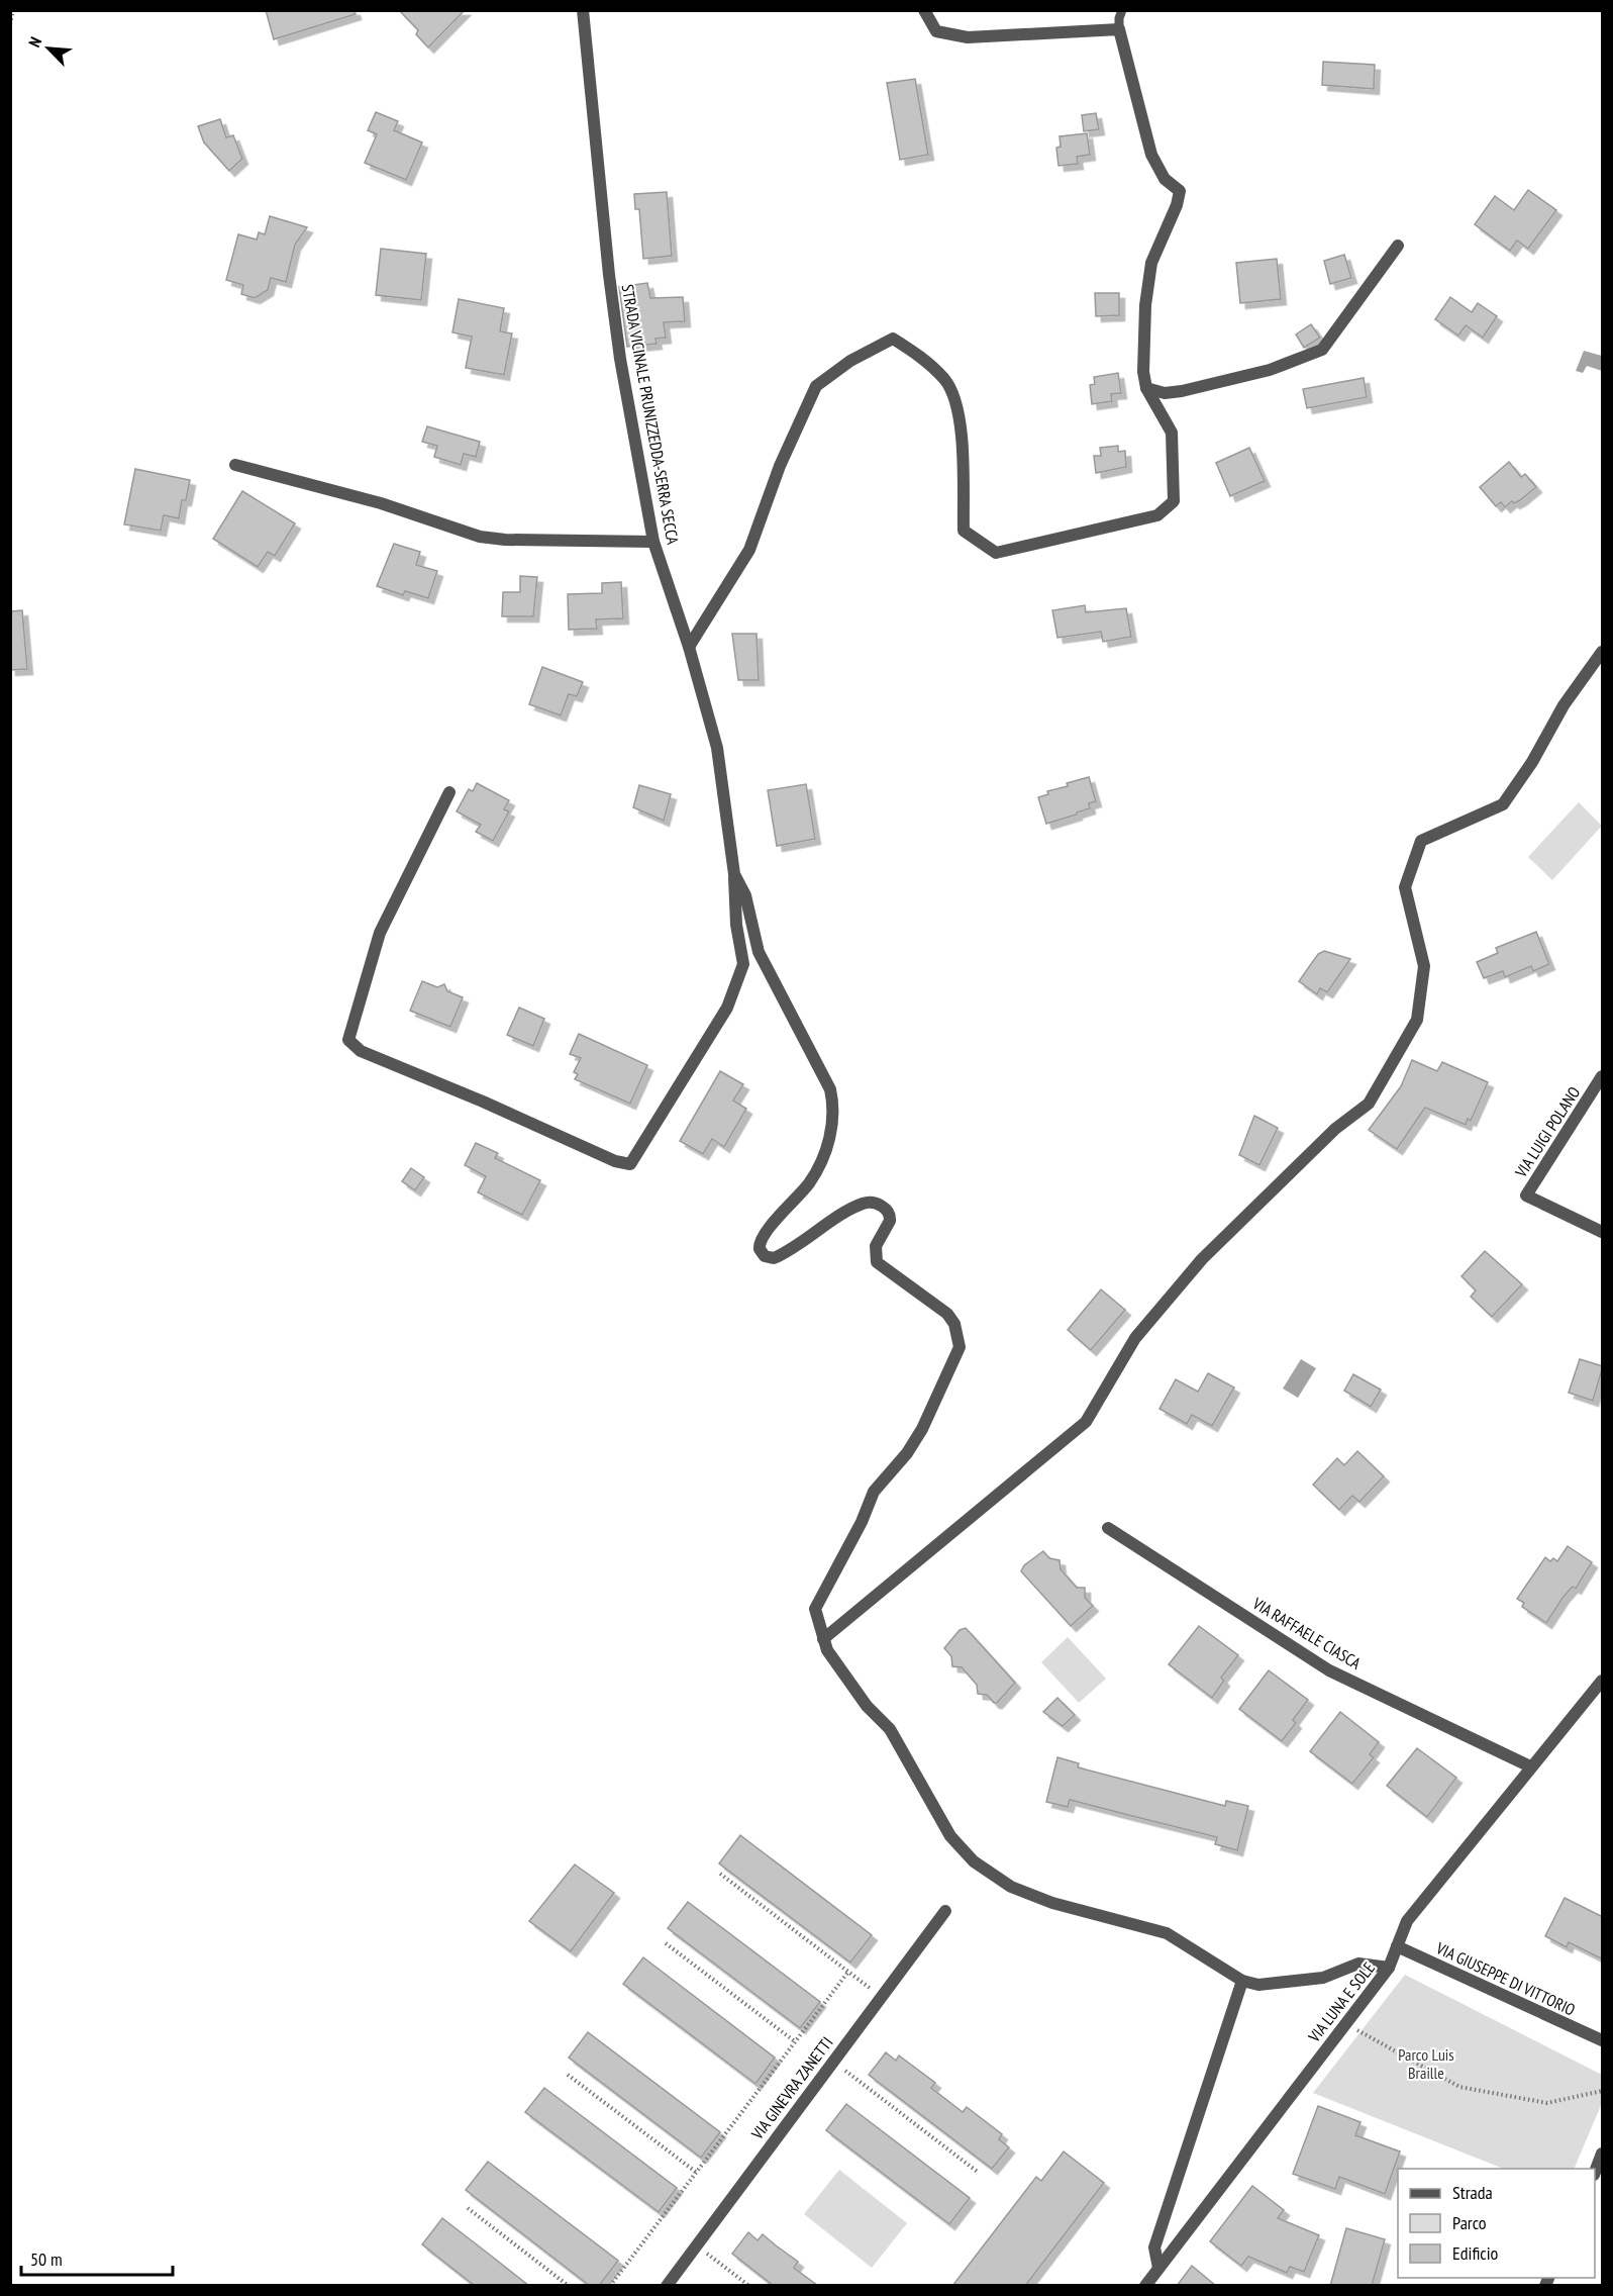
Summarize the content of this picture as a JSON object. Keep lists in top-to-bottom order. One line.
{"streets":{"street":["STRADA VICINALE PRUNIZZEDDA-SERRA SECCA","VIA LUIGI POLANO","VIA RAFFAELE CIASCA","VIA GIUSEPPE DI VITTORIO","VIA LUNA E SOLE","VIA GINEVRA ZANETTI"]},"crossings":[["STRADA VICINALE PRUNIZZEDDA-SERRA SECCA","VIA LUNA E SOLE"],["VIA RAFFAELE CIASCA","VIA LUNA E SOLE"],["VIA GIUSEPPE DI VITTORIO","VIA LUNA E SOLE"]],"parks":["Parco Luis Braille"],"legend":["Strada","Parco","Edificio"],"scale_bar":"50 m","north":"top left"}
